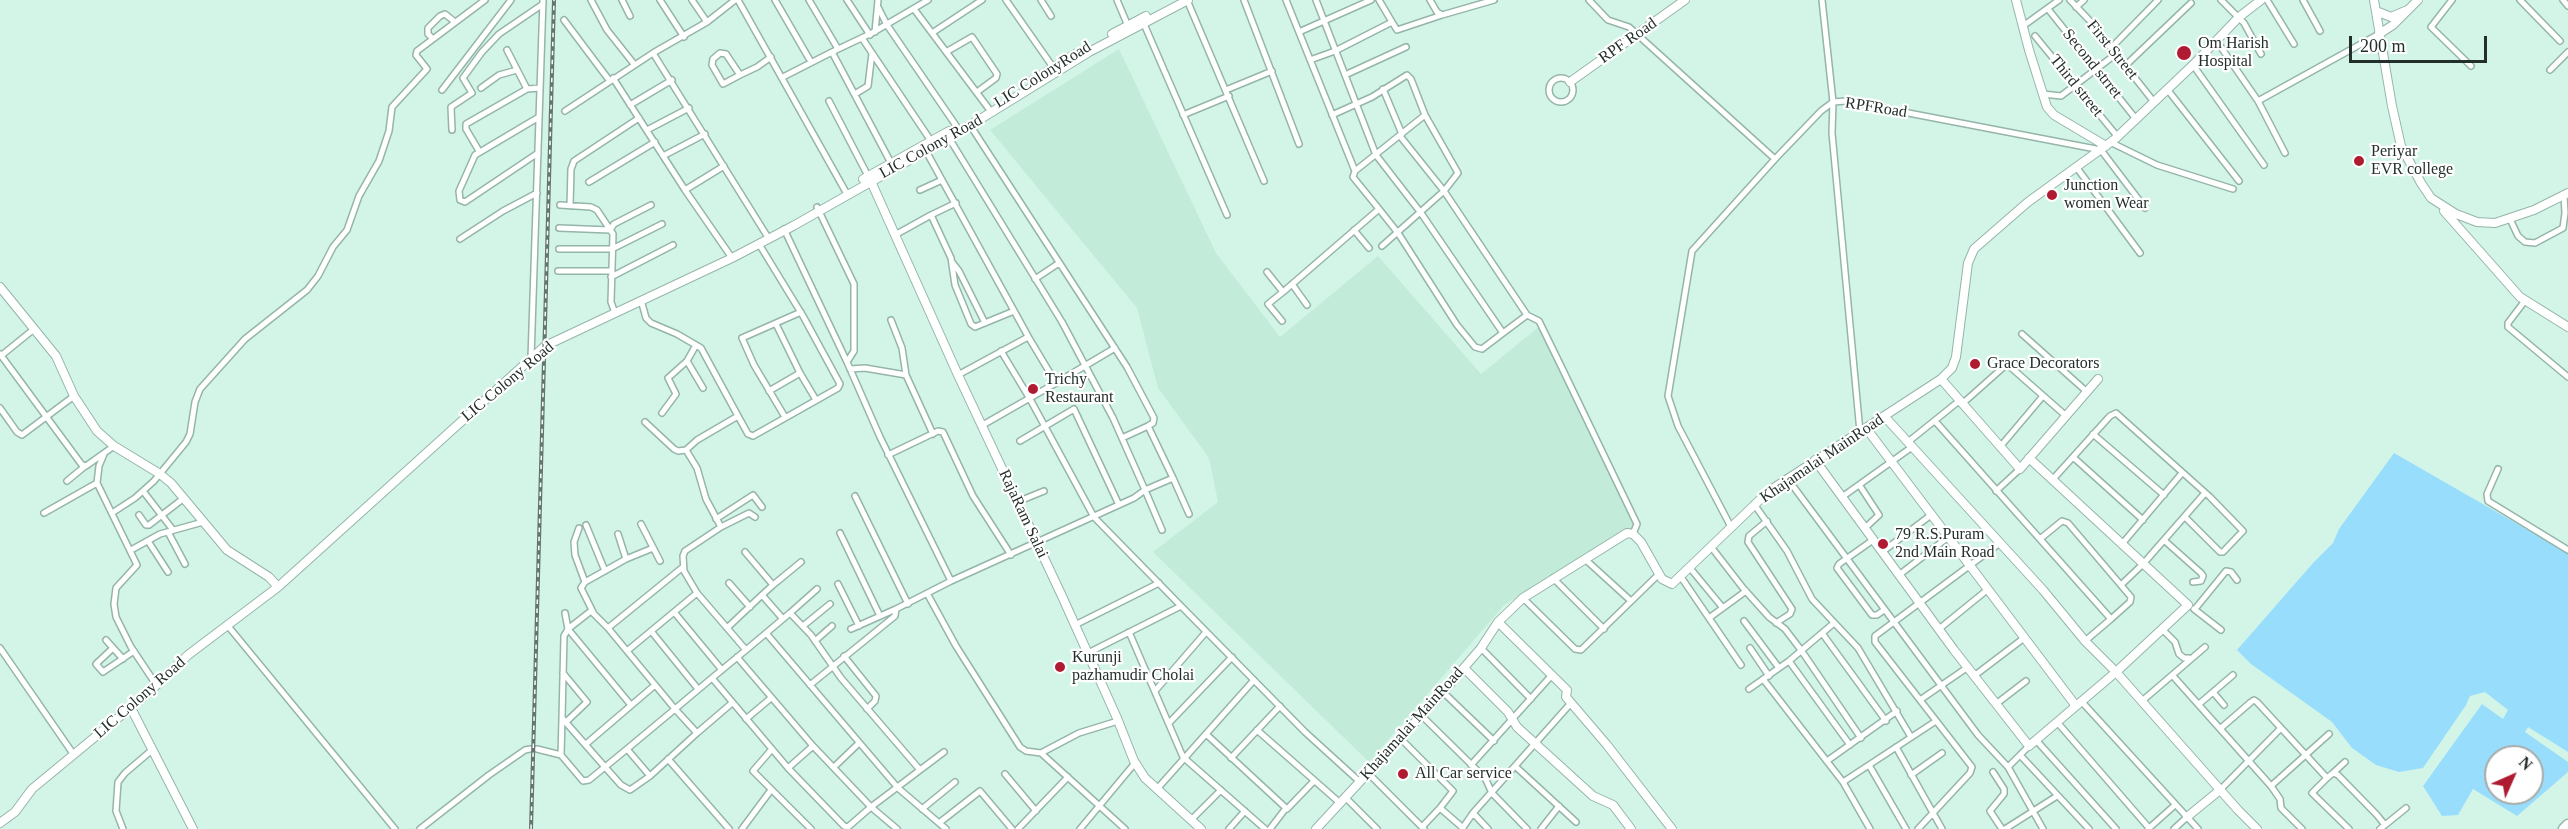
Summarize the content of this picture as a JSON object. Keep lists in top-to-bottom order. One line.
{"streets":{"street":["RPF Road","First Street","Second strret","LIC ColonyRoad","Third street","RPFRoad","LIC Colony Road","Khajamalai MainRoad","RajaRam Salai"]},"crossings":[["First Street","Khajamalai MainRoad"],["Second strret","Khajamalai MainRoad"],["LIC ColonyRoad","LIC Colony Road"],["LIC ColonyRoad","RajaRam Salai"],["Third street","RPFRoad"],["Third street","Khajamalai MainRoad"],["RPFRoad","Khajamalai MainRoad"],["LIC Colony Road","RajaRam Salai"]],"places":["Om Harish Hospital","Periyar EVR college","Junction women Wear","Grace Decorators","Trichy Restaurant","79 R.S.Puram 2nd Main Road","Kurunji pazhamudir Cholai","All Car service"],"scale_bar":"200 m","north":"top right"}
